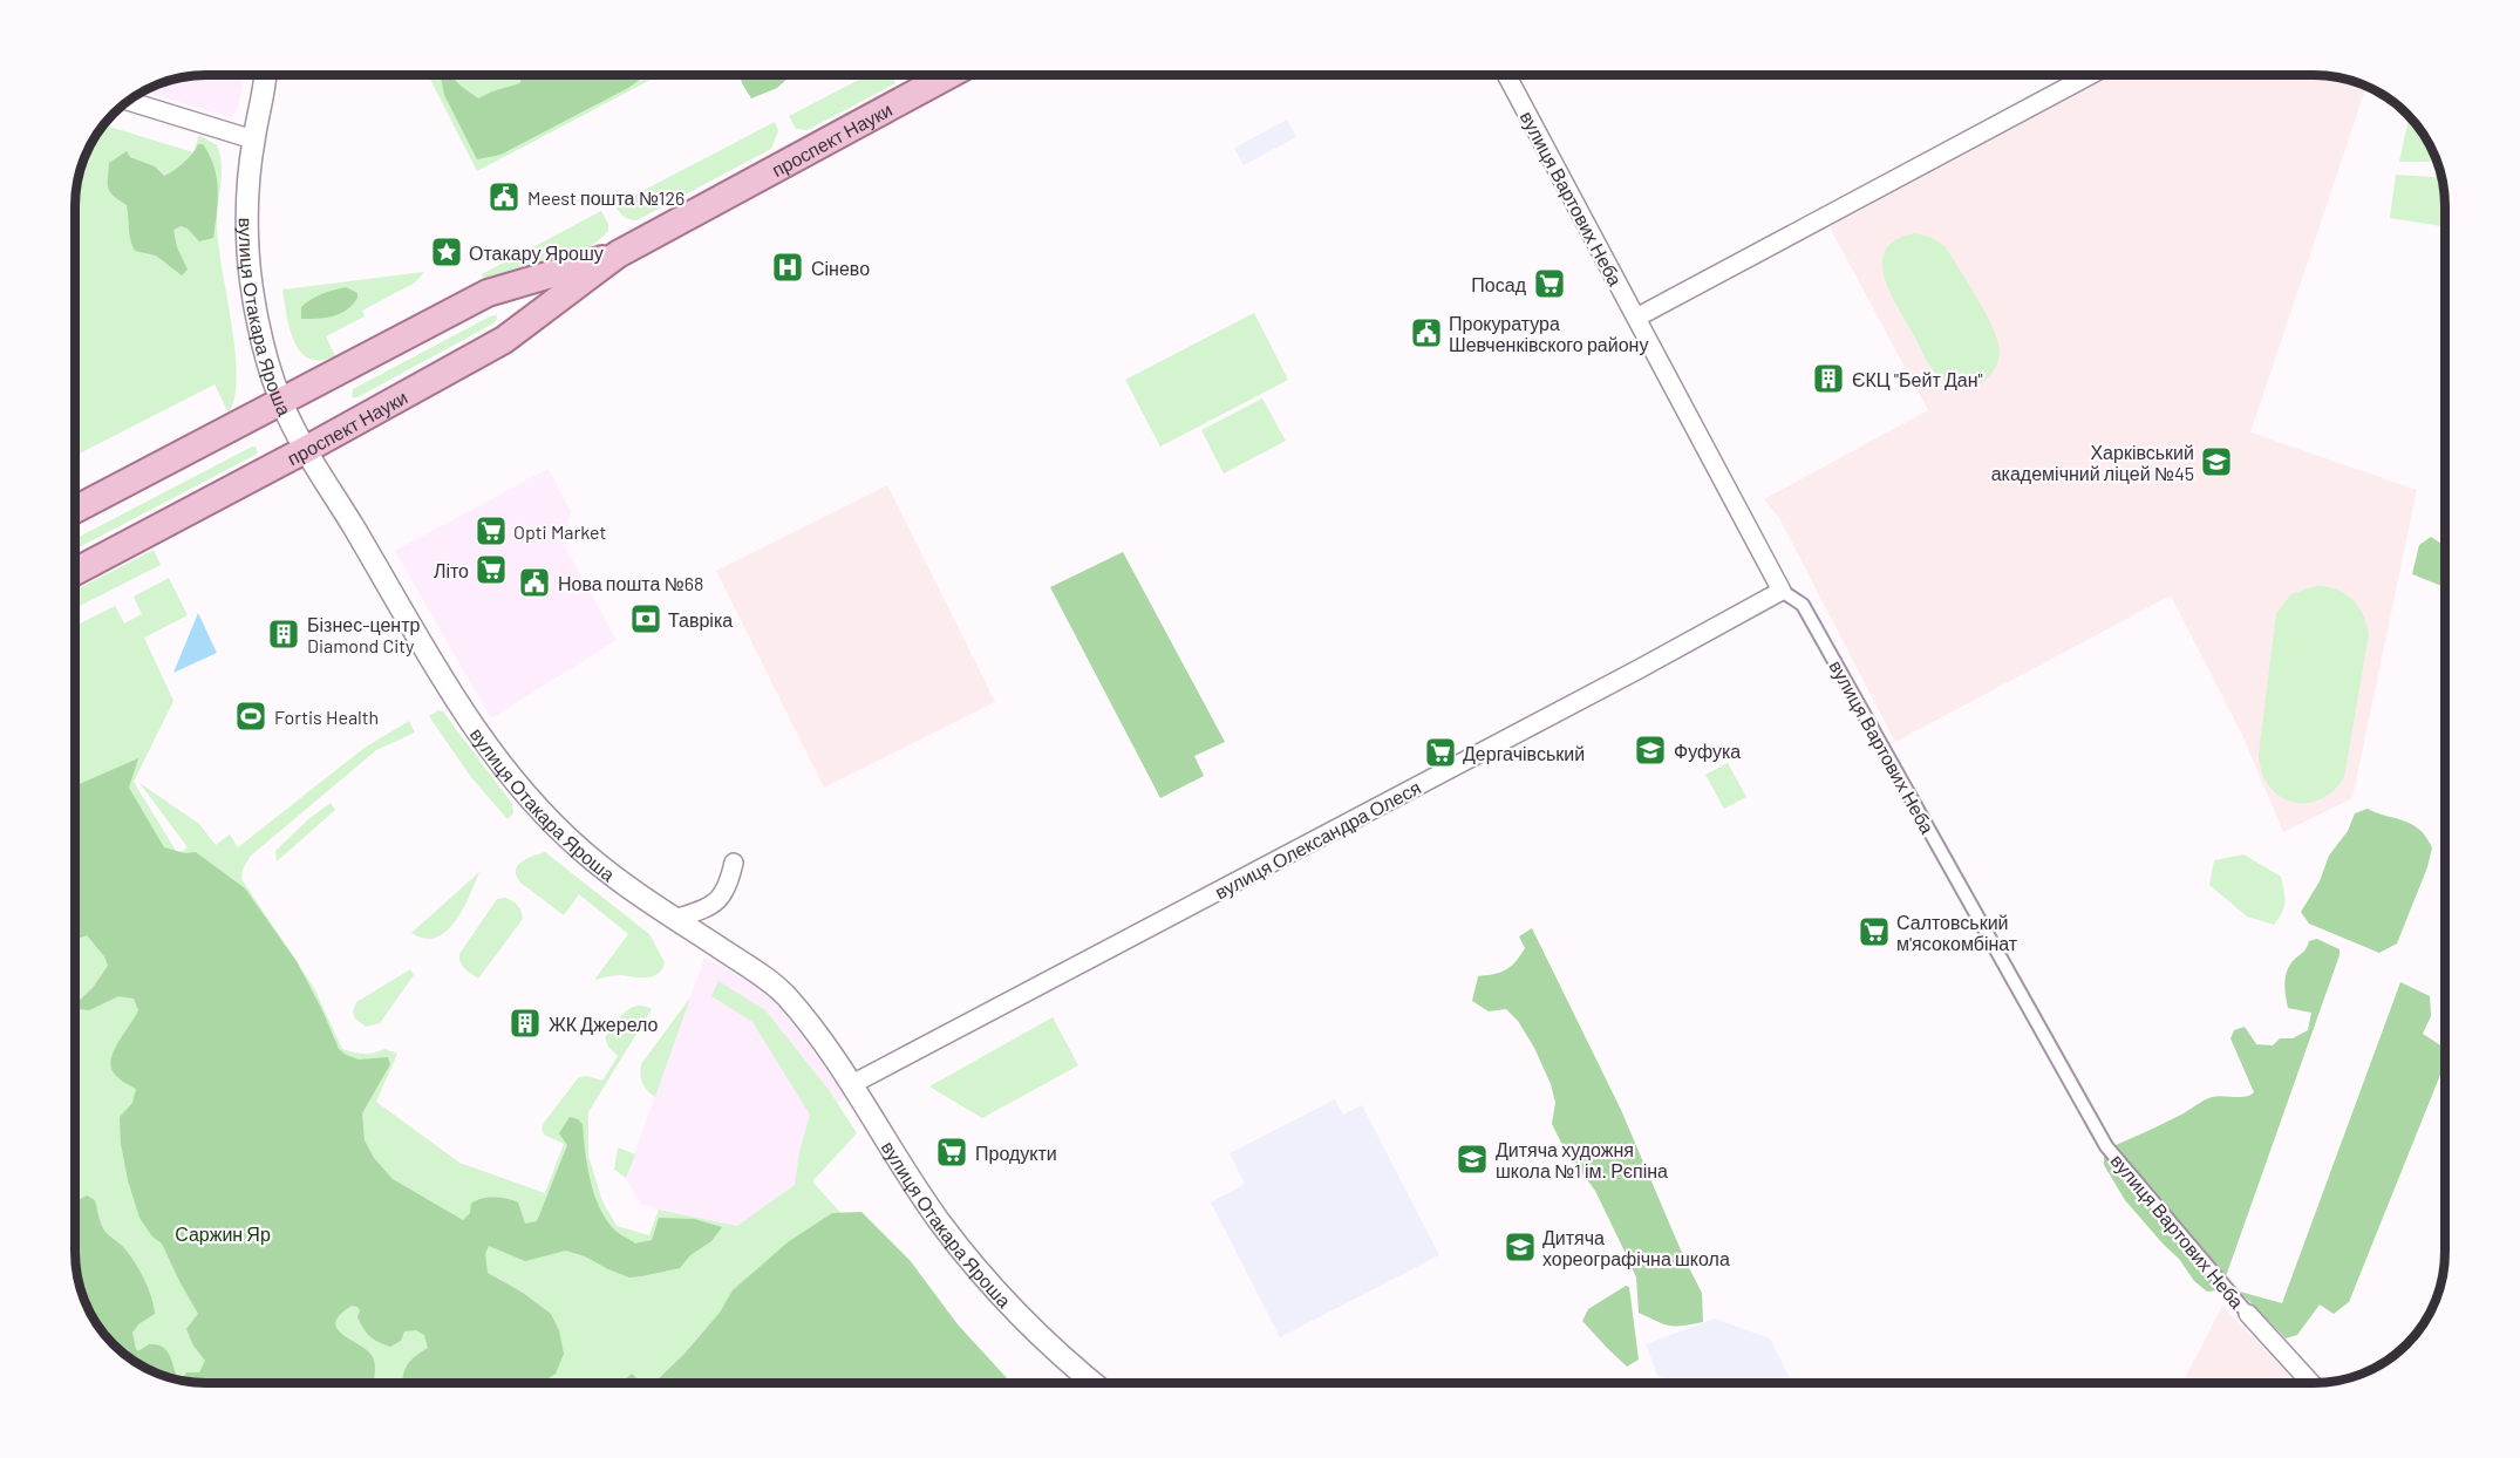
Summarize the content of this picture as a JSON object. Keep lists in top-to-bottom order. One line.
{"streets":{"main road":["проспект Науки"],"street":["вулиця Вартових Неба","вулиця Отакара Яроша","вулиця Олександра Олеся"]},"crossings":[["проспект Науки","вулиця Отакара Яроша"],["вулиця Вартових Неба","вулиця Олександра Олеся"],["вулиця Отакара Яроша","вулиця Олександра Олеся"]],"parks":["Саржин Яр"],"places":{"public building":["Meest пошта №126","Прокуратура Шевченківского району","Нова пошта №68"],"place":["Отакару Ярошу"],"hospital":["Сінево"],"supermarket":["Посад","Opti Market","Літо","Дергачівський","Салтовський м'ясокомбінат","Продукти"],"building":["ЄКЦ \"Бейт Дан\"","Бізнес-центр Diamond City","ЖК Джерело"],"school or university":["Харківський академічний ліцей №45","Фуфука","Дитяча художня школа №1 ім. Рєпіна","Дитяча хореографічна школа"],"bank":["Тавріка"],"sports":["Fortis Health"]}}
